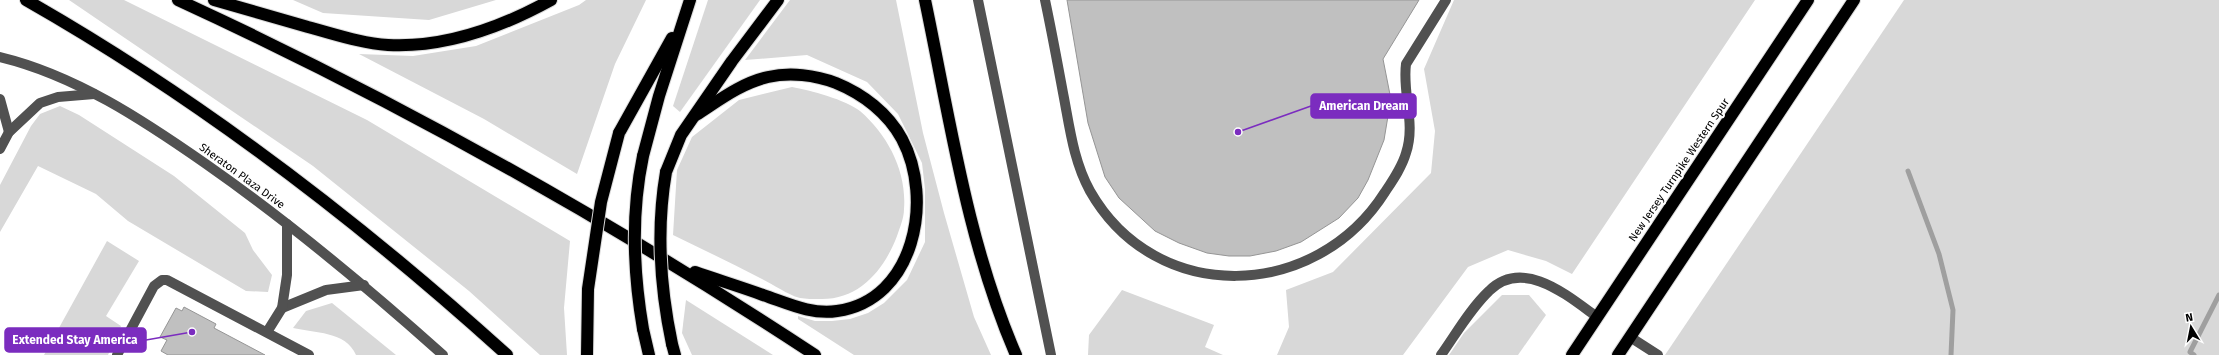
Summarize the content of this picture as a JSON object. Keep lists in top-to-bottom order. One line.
{"streets":{"highway":["New Jersey Turnpike Western Spur"],"street":["Sheraton Plaza Drive"]},"places":["American Dream","Extended Stay America"],"north":"top"}
